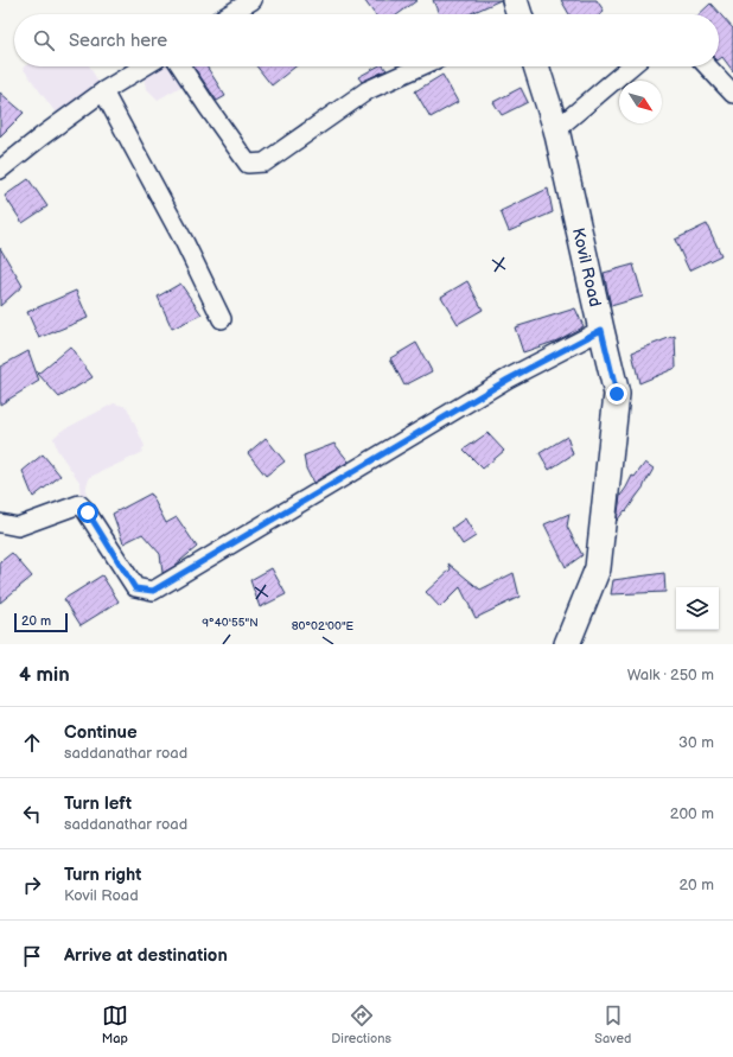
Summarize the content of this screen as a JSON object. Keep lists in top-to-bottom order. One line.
{"streets":{"street":["Kovil Road"]},"scale_bar":"20 m","north":"bottom right","page":{"search":"Search here","scale":"20 m","heading":["4 min","Walk · 250 m"],"list":[["Continue","saddanathar road","30 m"],["Turn left","saddanathar road","200 m"],["Turn right","Kovil Road","20 m"],"Arrive at destination"],"nav":["Map","Directions","Saved"]},"coordinates":["9°40'55\"N","80°02'00\"E"]}
